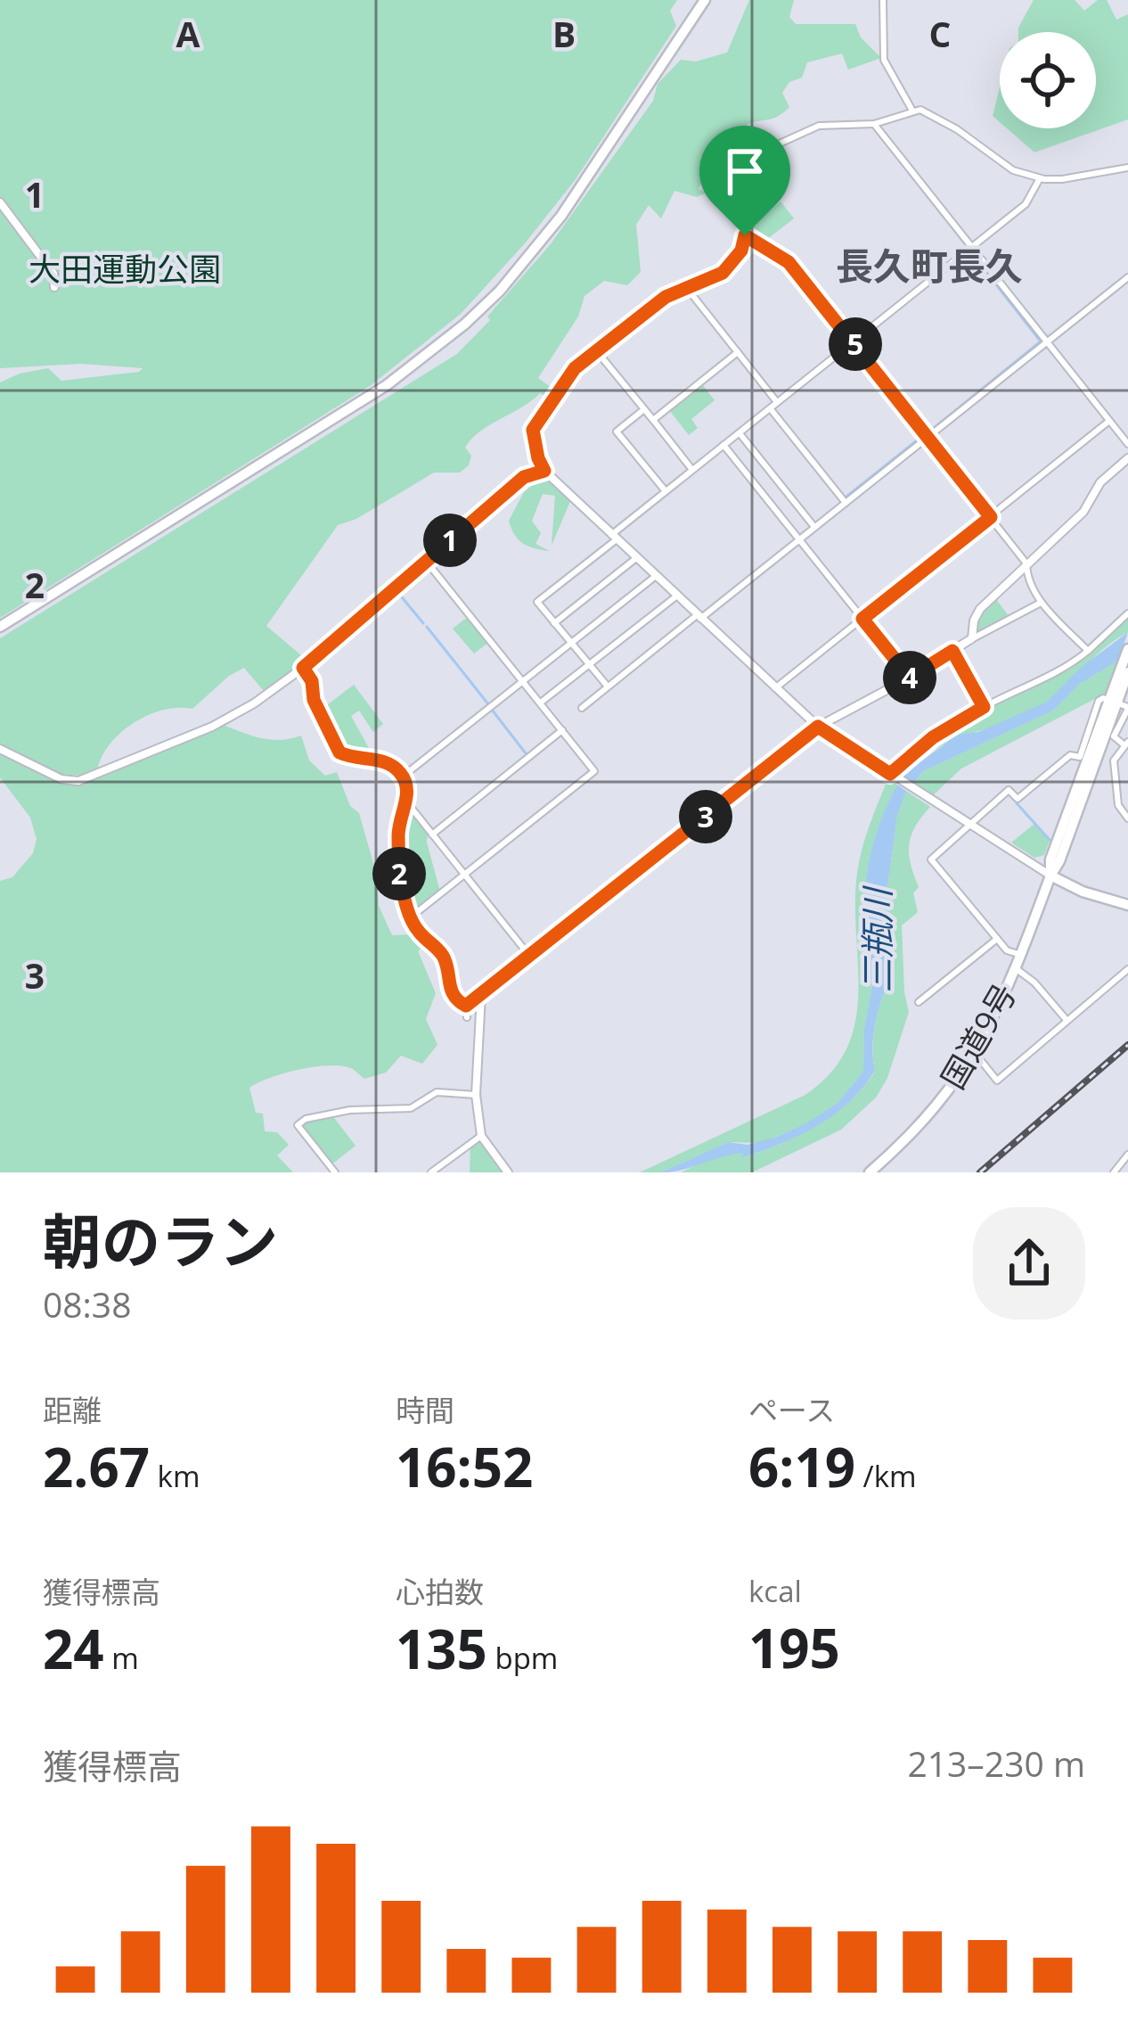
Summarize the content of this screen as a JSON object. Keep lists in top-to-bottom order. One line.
{"streets":{"highway":["国道9号"]},"districts":["長久町長久"],"water":["三瓶川"],"parks":["大田運動公園"],"page":{"pins":["5","1","4","3","2"],"heading":["朝のラン","08:38"],"stats":[["距離","2.67 km"],["時間","16:52"],["ペース","6:19 /km"],["獲得標高","24 m"],["心拍数","135 bpm"],["kcal","195"]],"chart":["獲得標高","213–230 m"]},"grid":{"columns":["A","B","C"],"rows":["1","2","3"]}}
